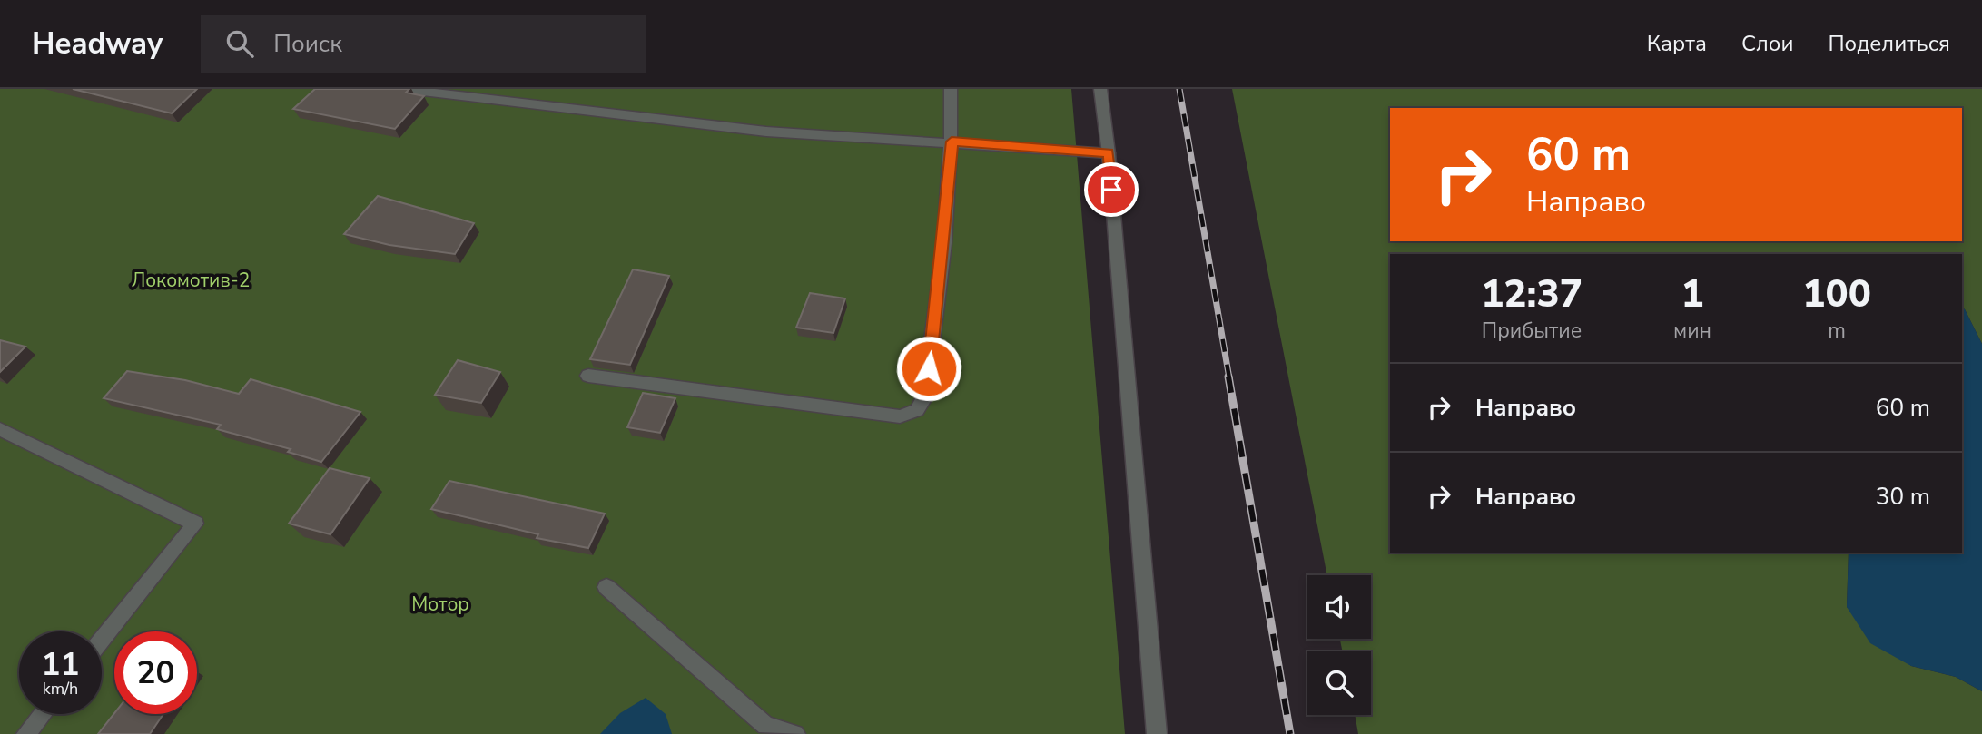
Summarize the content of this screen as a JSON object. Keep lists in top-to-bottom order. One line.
{"parks":["Локомотив-2","Мотор"],"page":{"header":"Headway","search":"Поиск","nav":["Карта","Слои","Поделиться"],"turn":["60 m","Направо"],"eta":["12:37","Прибытие","1","мин","100","m"],"list":[{"name":"Направо","value":"60 m"},{"name":"Направо","value":"30 m"}],"speed":"11 km/h","limit":"20"}}
